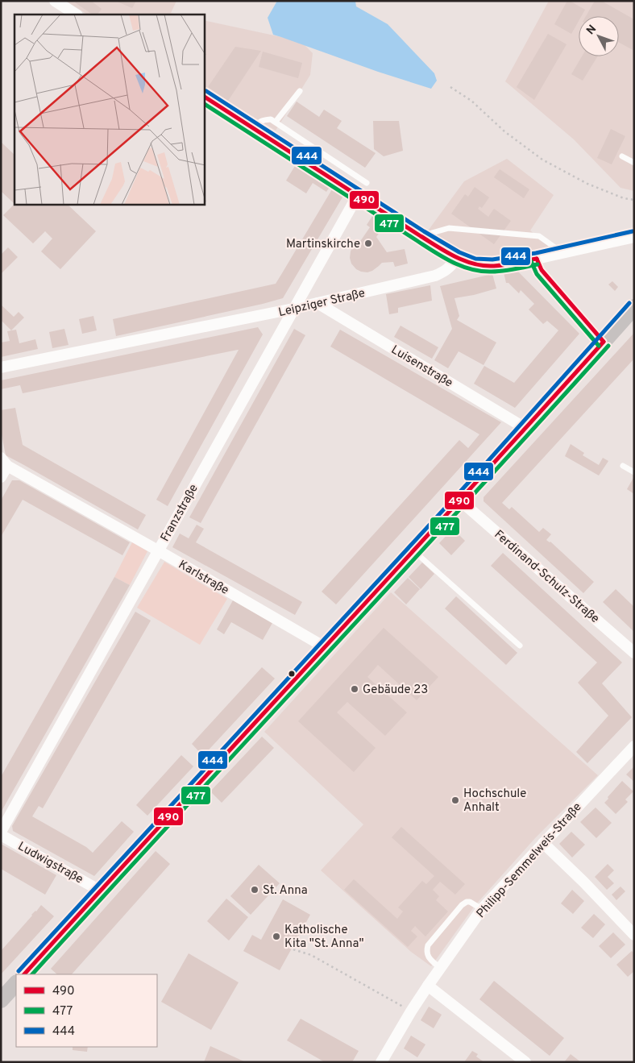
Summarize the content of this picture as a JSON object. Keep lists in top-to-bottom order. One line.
{"streets":{"street":["Leipziger Straße","Luisenstraße","Franzstraße","Ferdinand-Schulz-Straße","Karlstraße","Philipp-Semmelweis-Straße","Ludwigstraße"]},"crossings":[["Leipziger Straße","Luisenstraße"],["Leipziger Straße","Franzstraße"],["Franzstraße","Karlstraße"],["Franzstraße","Ludwigstraße"]],"places":["Martinskirche","Gebäude 23","Hochschule Anhalt","St. Anna","Katholische Kita \"St. Anna\""],"lines":["transit line 444","transit line 490","transit line 477"],"legend":["490","477","444"],"north":"top left"}
